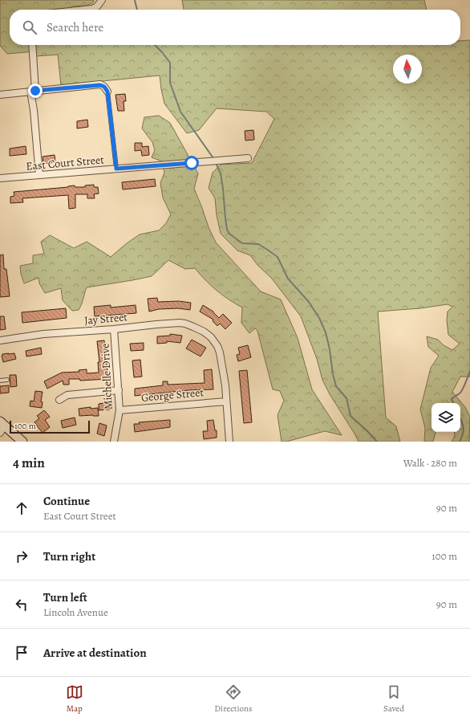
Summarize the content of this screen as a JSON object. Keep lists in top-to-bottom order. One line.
{"streets":{"street":["East Court Street","Jay Street","Michelle Drive","George Street"]},"crossings":[["Jay Street","Michelle Drive"],["Jay Street","George Street"],["Michelle Drive","George Street"]],"scale_bar":"100 m","north":"top","page":{"search":"Search here","scale":"100 m","heading":["4 min","Walk · 280 m"],"list":[["Continue","East Court Street","90 m"],["Turn right","100 m"],["Turn left","Lincoln Avenue","90 m"],"Arrive at destination"],"nav":["Map","Directions","Saved"]}}
